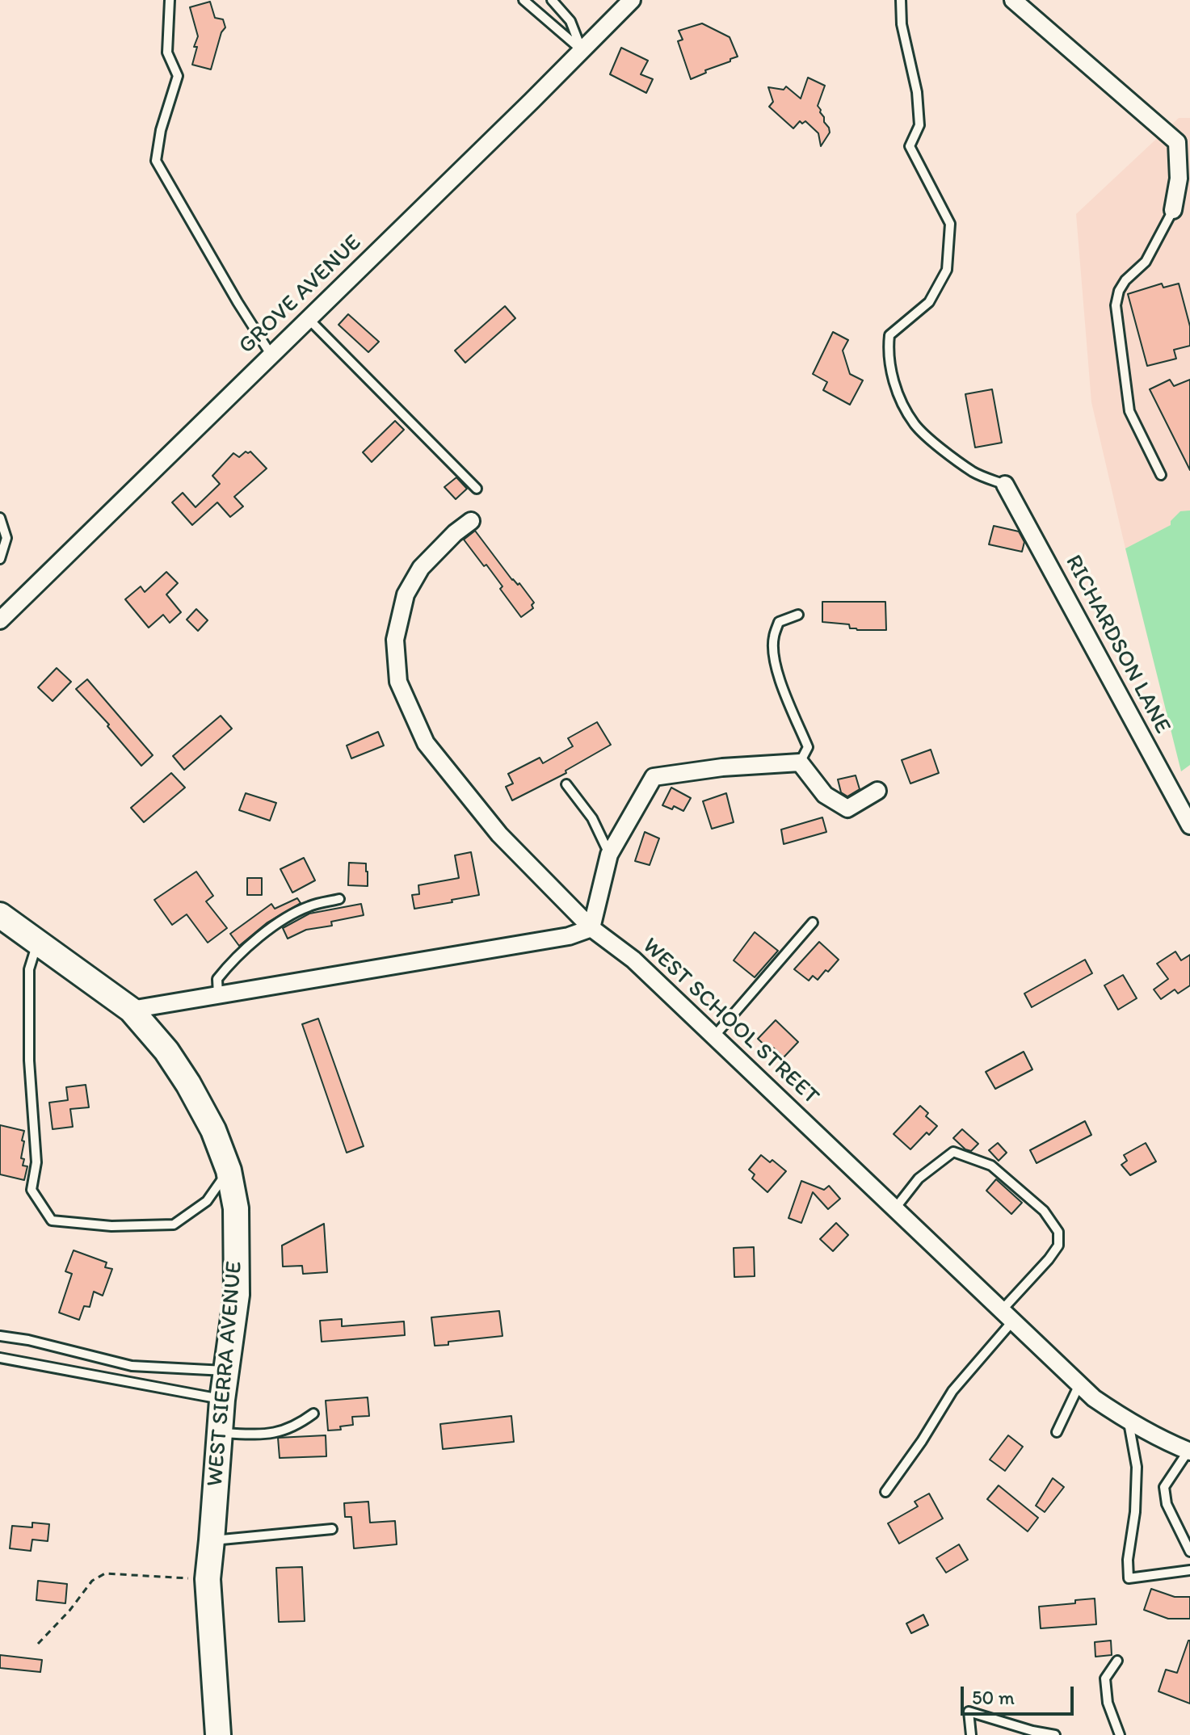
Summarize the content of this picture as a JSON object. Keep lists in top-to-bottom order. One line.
{"streets":{"main road":["WEST SIERRA AVENUE"],"street":["GROVE AVENUE","RICHARDSON LANE","WEST SCHOOL STREET"]},"scale_bar":"50 m"}
